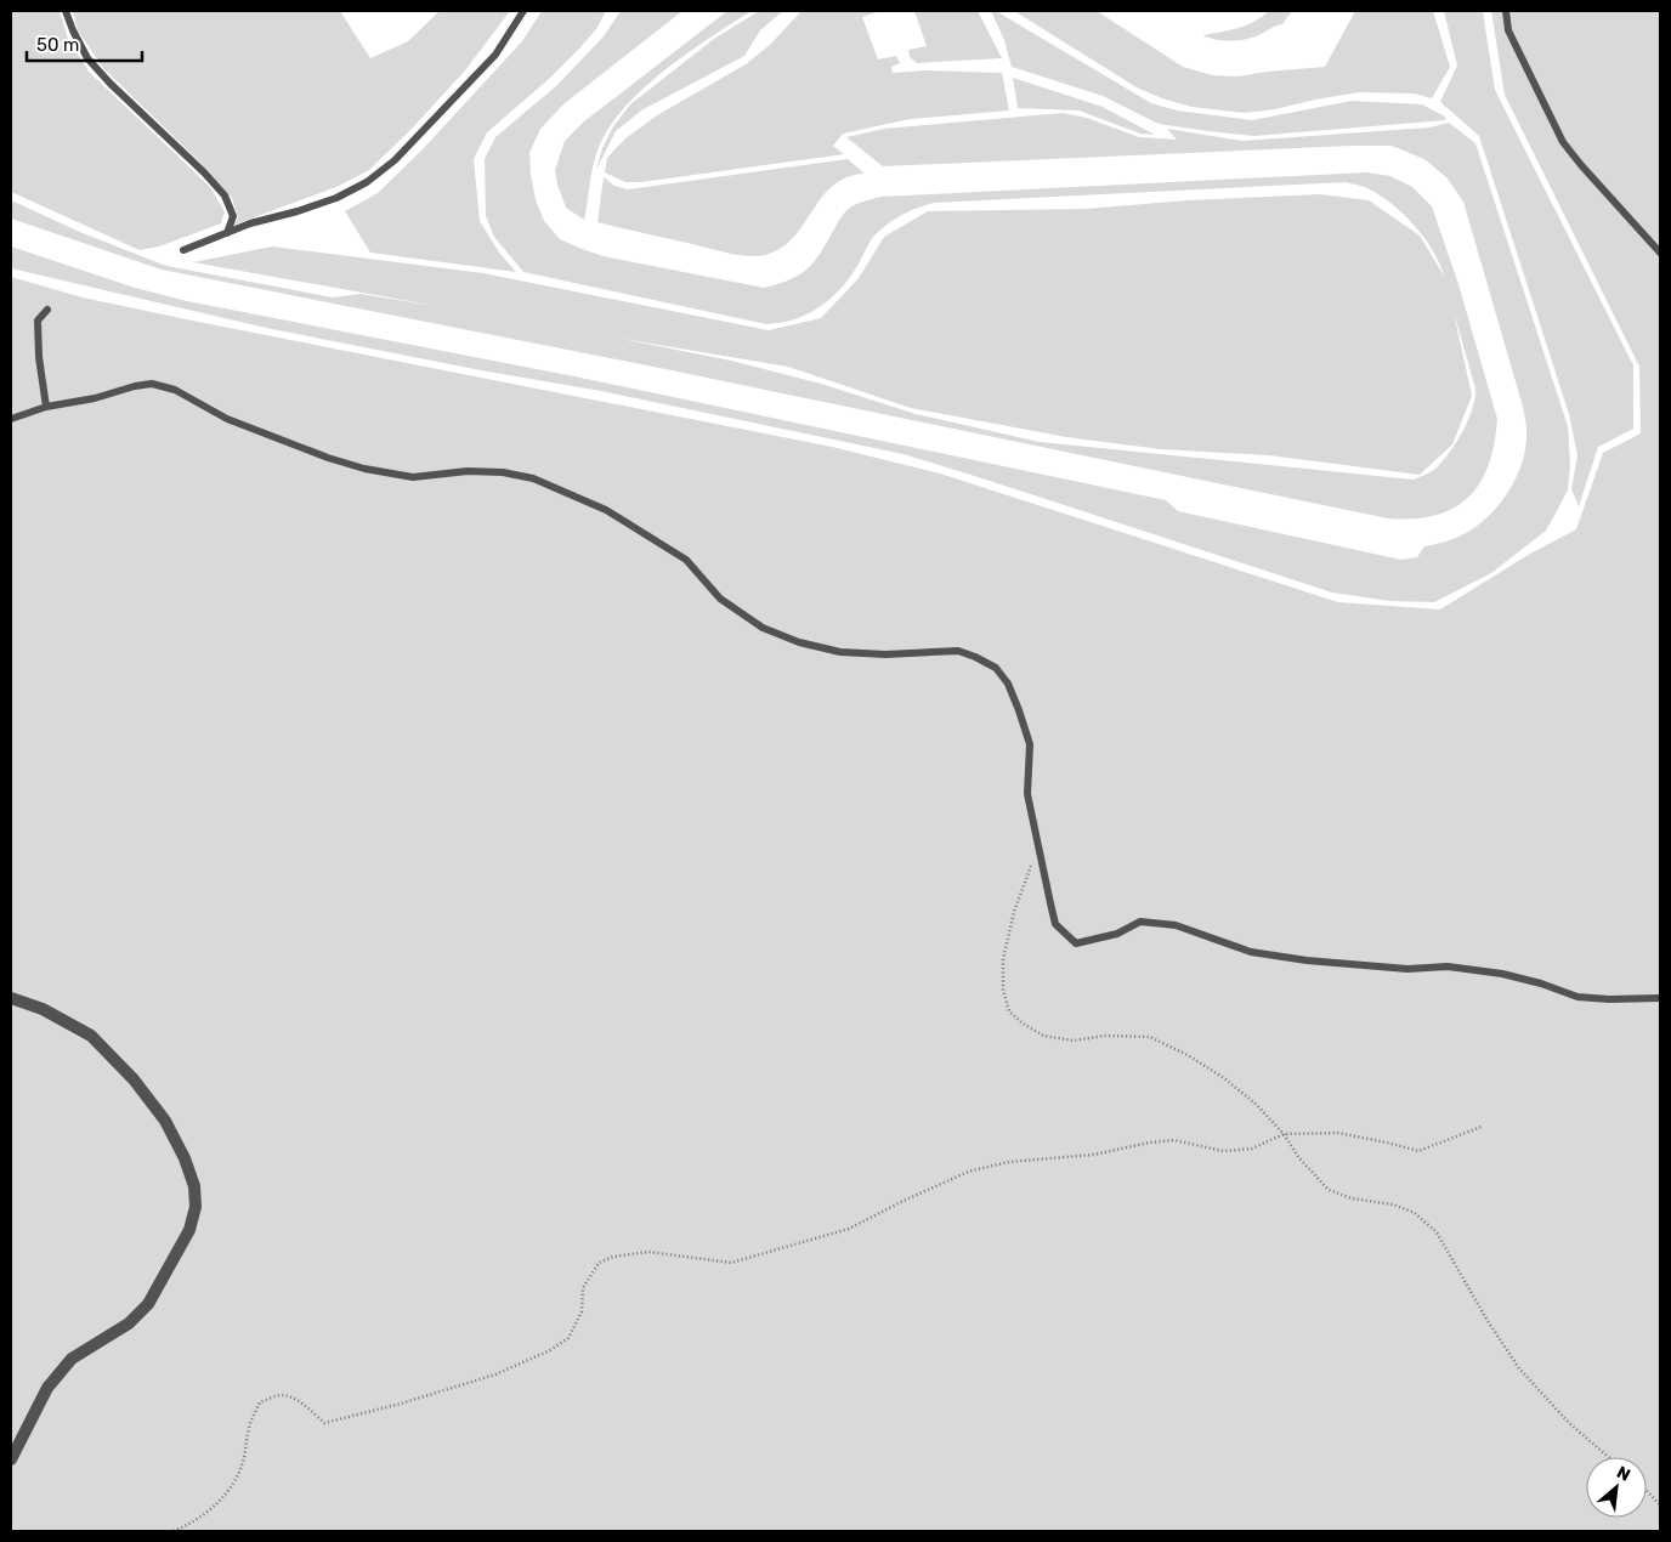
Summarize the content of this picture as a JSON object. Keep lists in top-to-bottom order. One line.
{"scale_bar":"50 m","north":"top right"}
